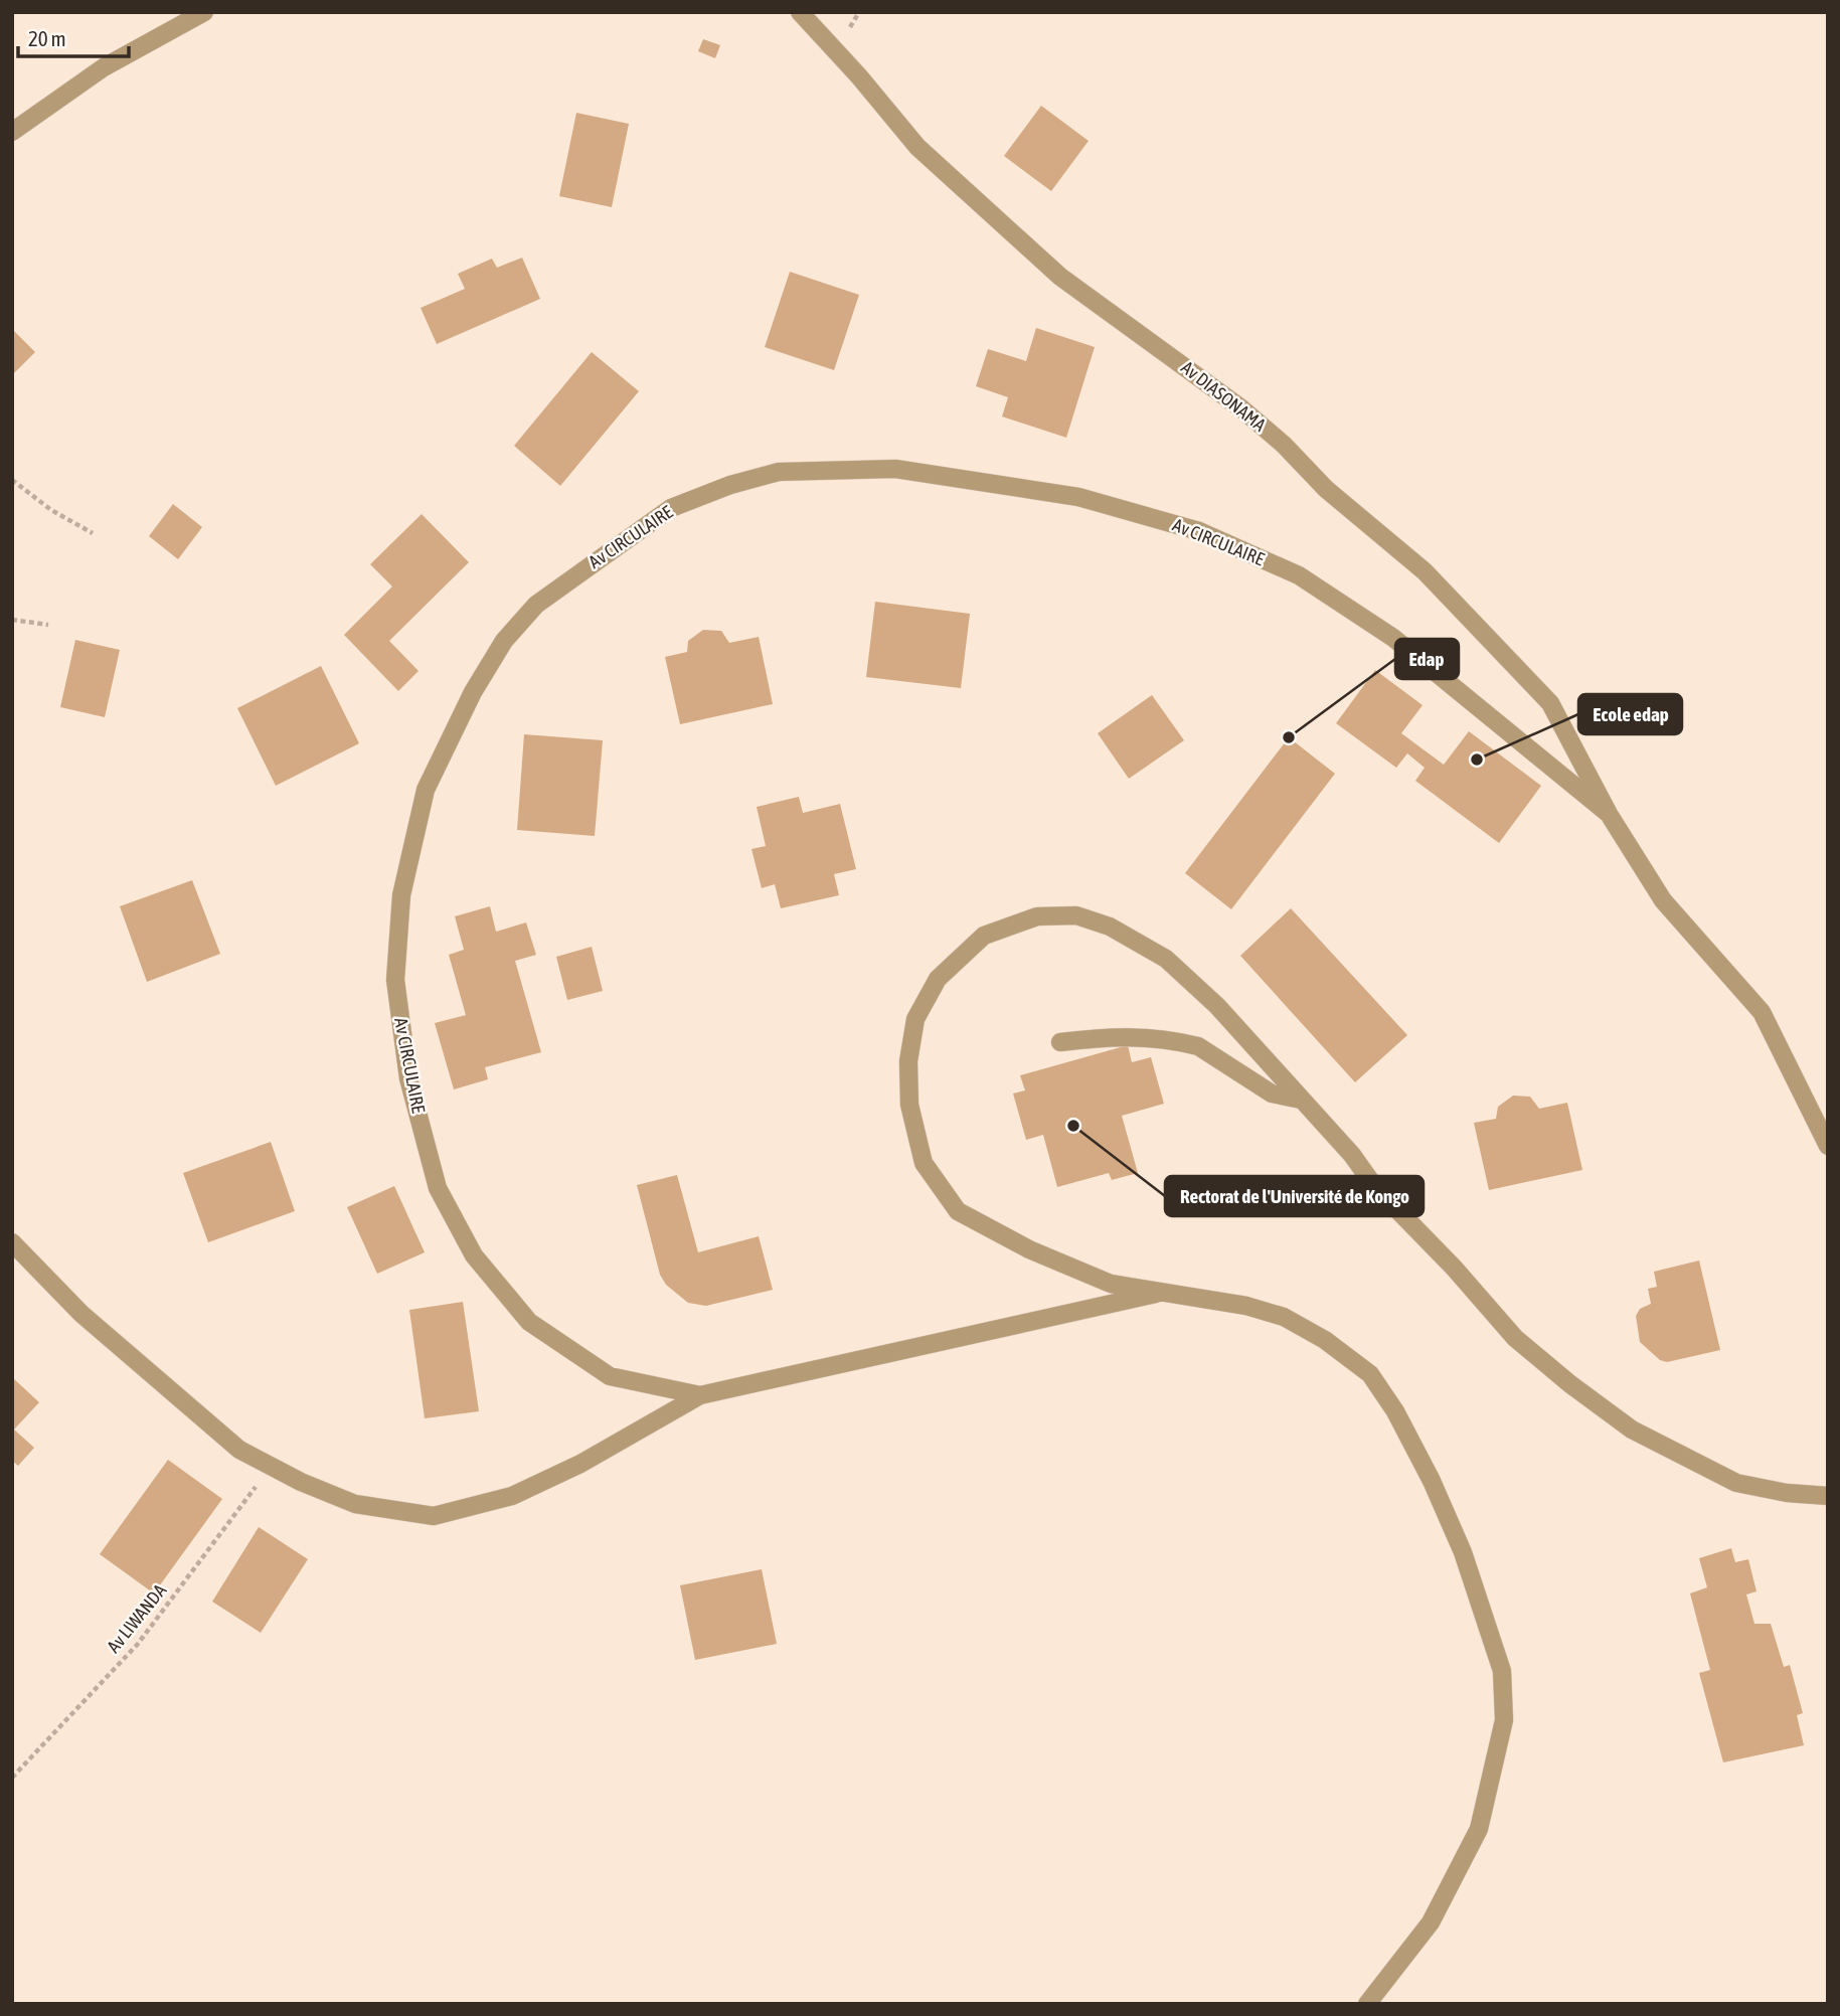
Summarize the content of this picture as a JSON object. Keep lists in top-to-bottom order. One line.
{"streets":{"street":["Av DIASONAMA","Av CIRCULAIRE"],"path":["Av LIWANDA"]},"crossings":[["Av DIASONAMA","Av CIRCULAIRE"]],"places":["Edap","Ecole edap","Rectorat de l'Université de Kongo"],"scale_bar":"20 m"}
